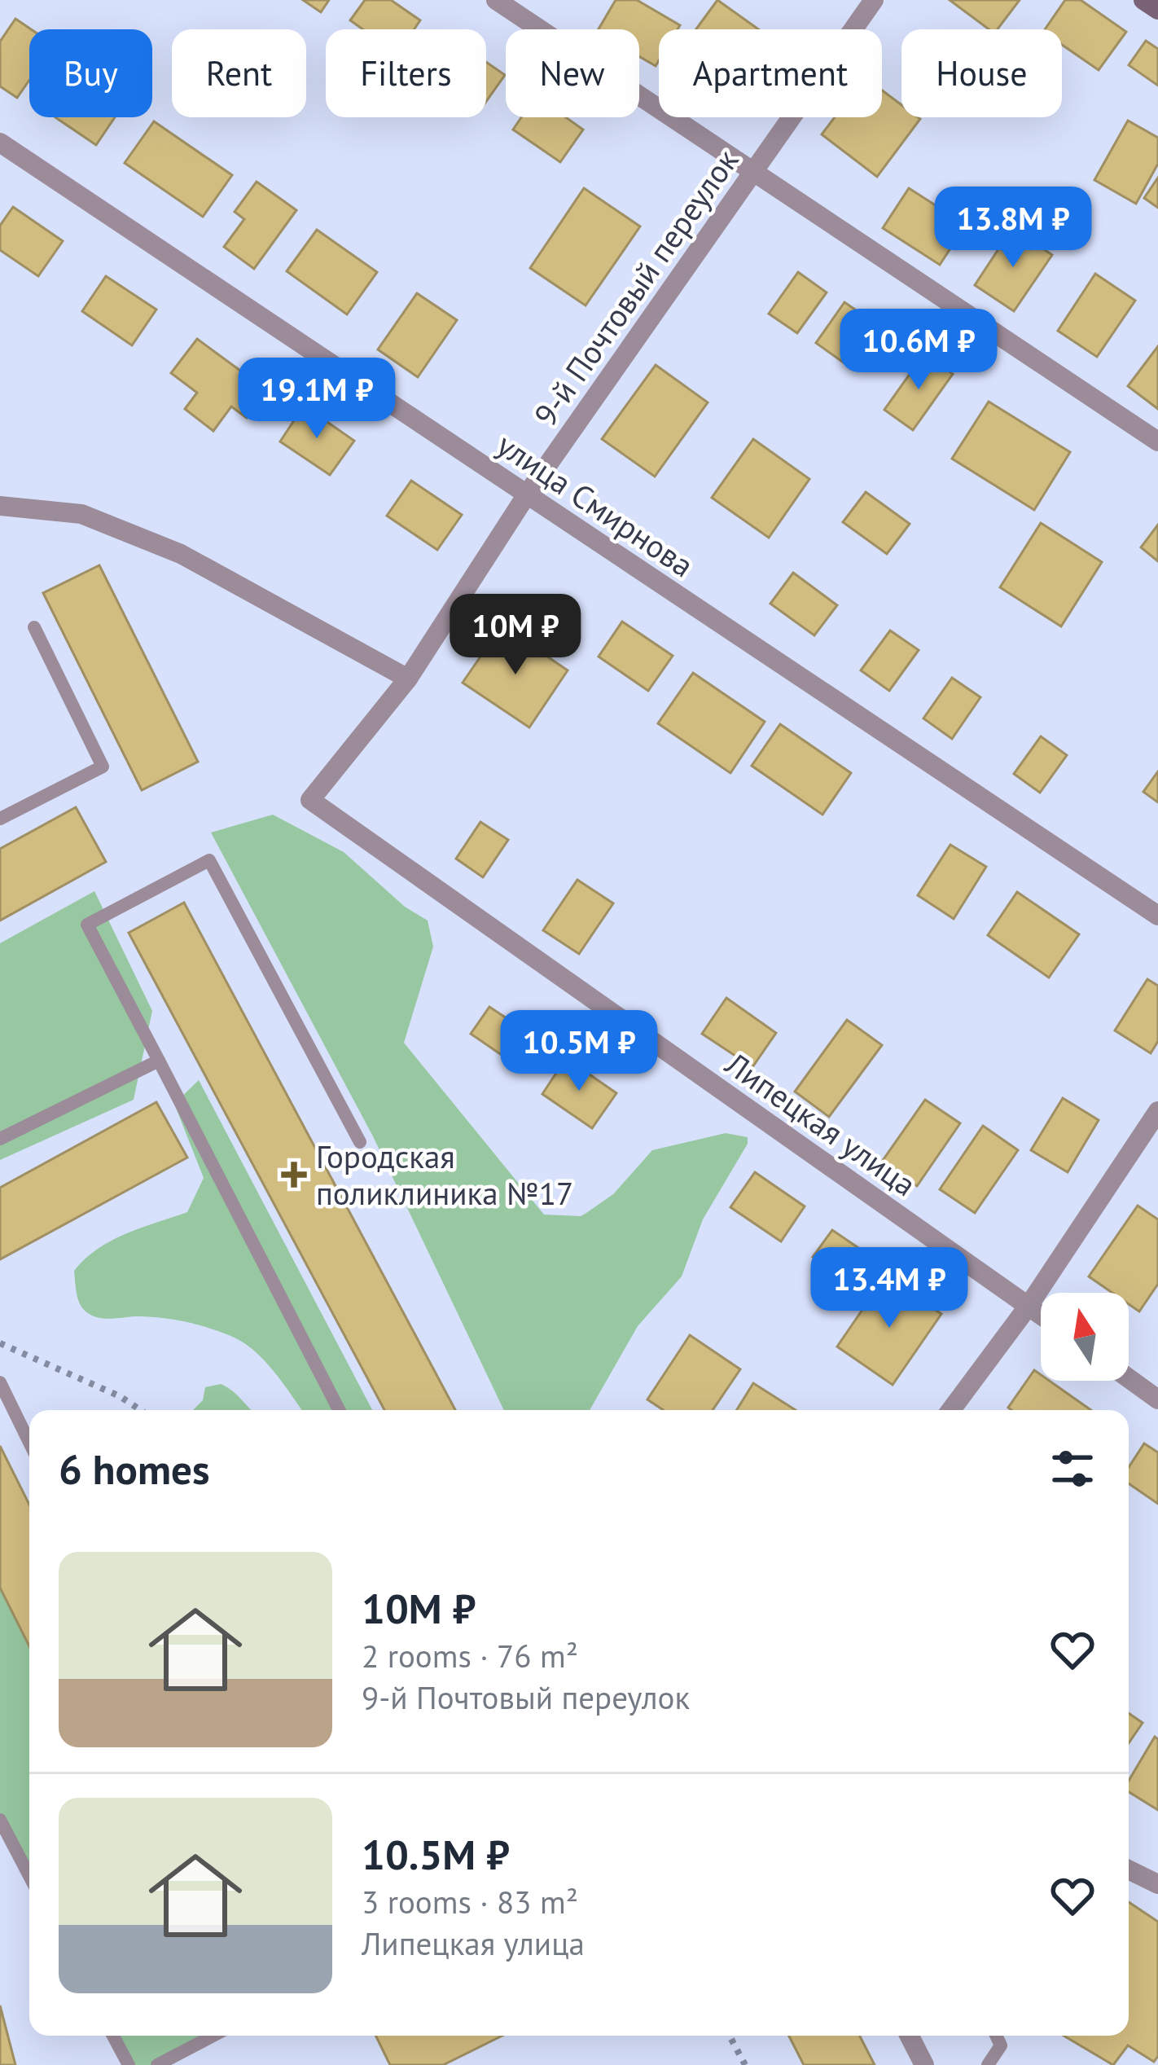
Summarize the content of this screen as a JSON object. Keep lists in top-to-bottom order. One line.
{"streets":{"street":["9-й Почтовый переулок","улица Смирнова","Липецкая улица"]},"crossings":[["9-й Почтовый переулок","улица Смирнова"],["9-й Почтовый переулок","Липецкая улица"]],"places":{"health":["Городская поликлиника №17"]},"north":"top","page":{"chip":["Buy","Rent","Filters","New","Apartment","House"],"price":["13.8M ₽","10.6M ₽","19.1M ₽","10M ₽","10.5M ₽","13.4M ₽"],"heading":"6 homes","list":[{"name":"10M ₽","note":"2 rooms · 76 m² · 9-й Почтовый переулок"},{"name":"10.5M ₽","note":"3 rooms · 83 m² · Липецкая улица"}]}}
